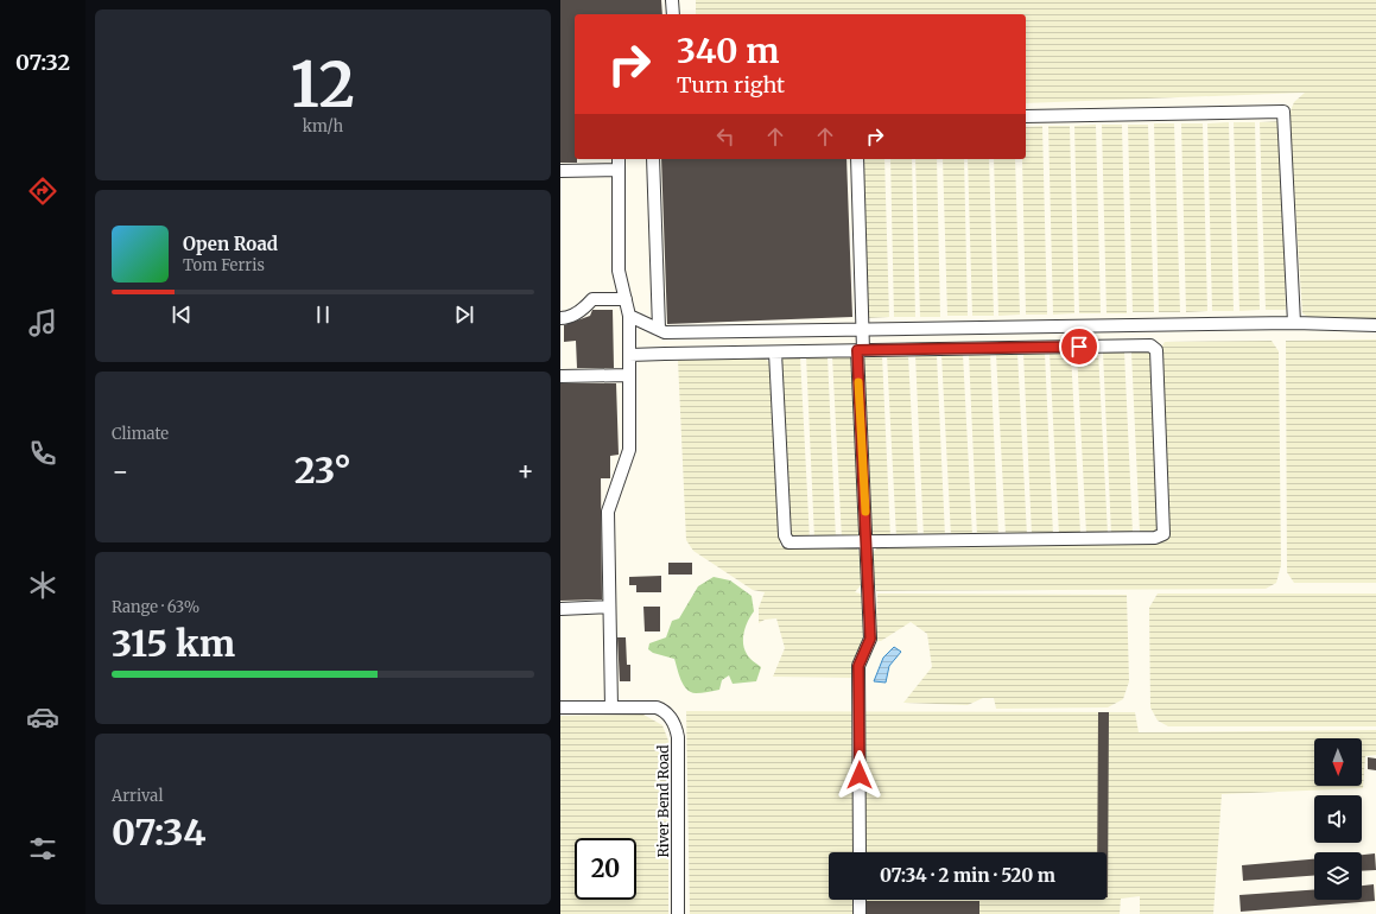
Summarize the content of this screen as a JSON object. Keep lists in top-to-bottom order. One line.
{"streets":{"street":["River Bend Road"]},"north":"bottom","page":{"tabs":"07:32","tile":[["12","km/h"],"Climate",["Range · 63%","315 km"],["Arrival","07:34"]],"turn":["340 m","Turn right"],"song":["Open Road","Tom Ferris"],"heat":["−","23°","+"],"limit":"20","trip":"07:34 · 2 min · 520 m"}}
